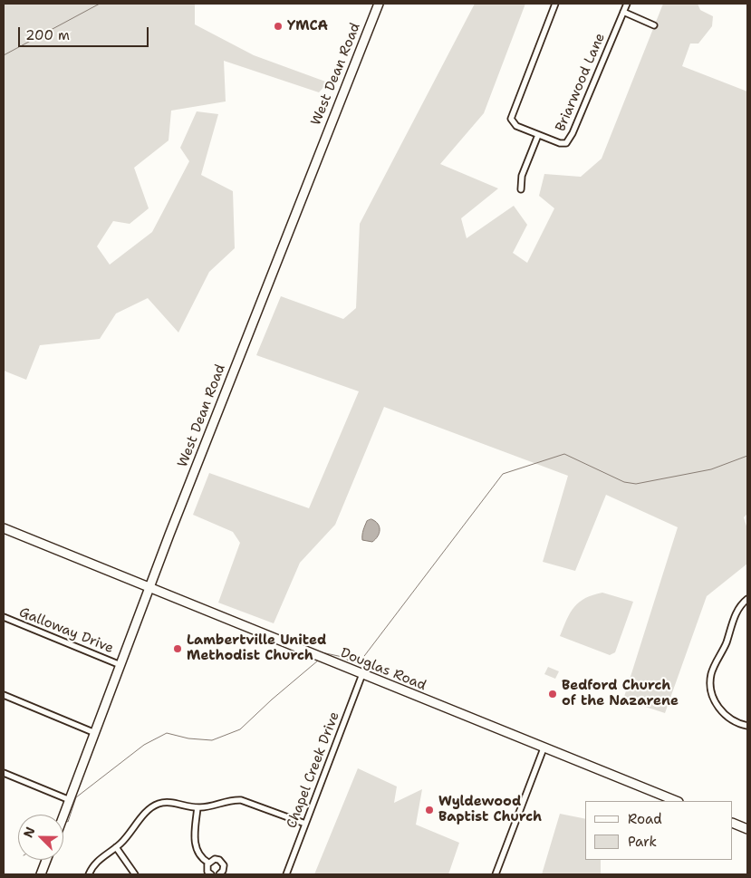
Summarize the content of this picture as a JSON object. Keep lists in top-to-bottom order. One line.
{"streets":{"street":["West Dean Road","Briarwood Lane","Galloway Drive","Douglas Road","Chapel Creek Drive"]},"crossings":[["West Dean Road","Galloway Drive"],["West Dean Road","Douglas Road"],["Douglas Road","Chapel Creek Drive"]],"places":["YMCA","Lambertville United Methodist Church","Bedford Church of the Nazarene","Wyldewood Baptist Church"],"legend":["Road","Park"],"scale_bar":"200 m","north":"top left"}
